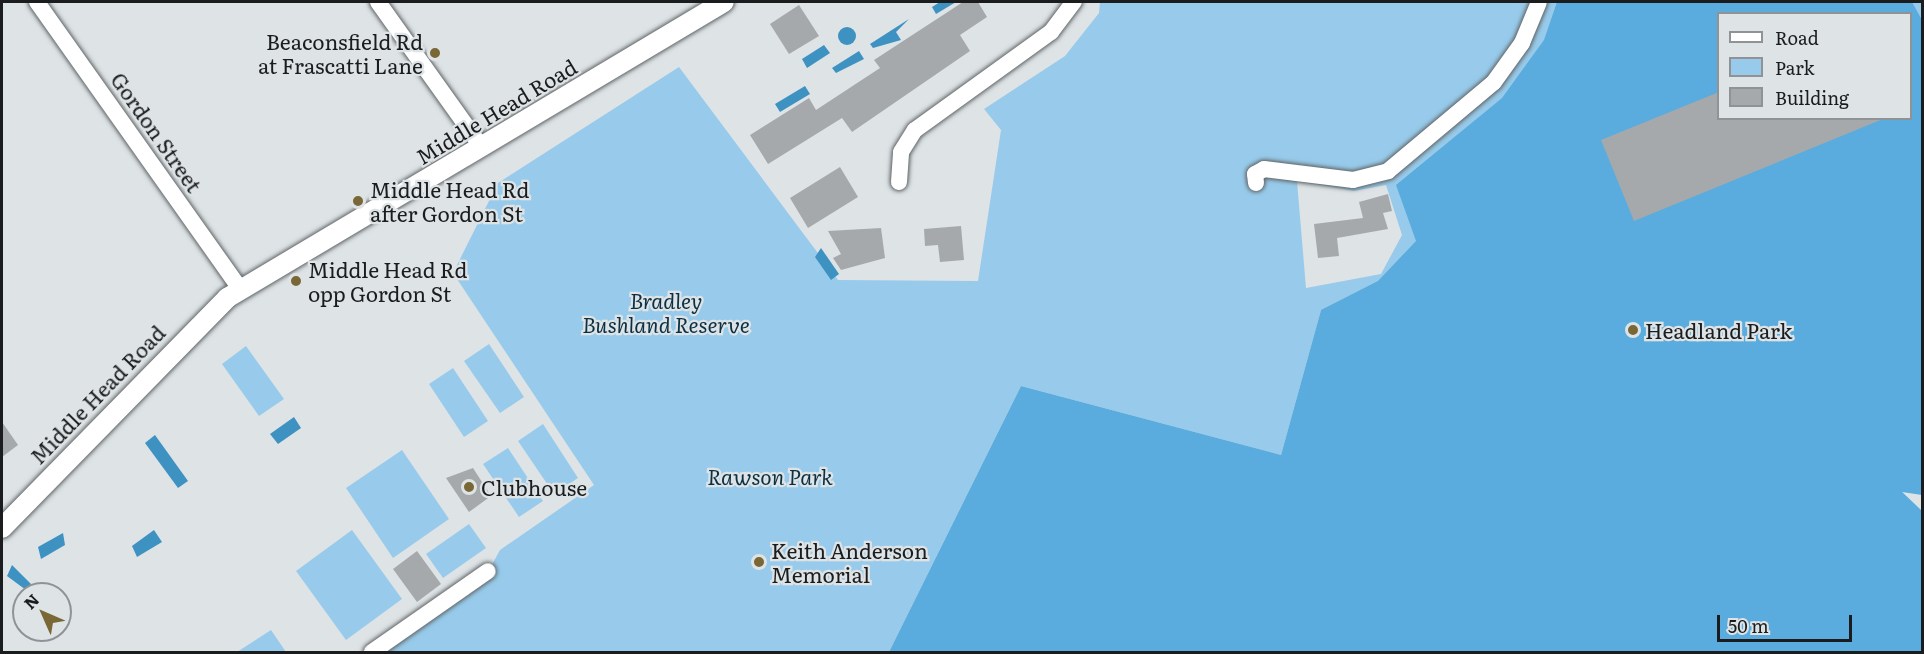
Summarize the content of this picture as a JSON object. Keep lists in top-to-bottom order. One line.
{"streets":{"street":["Middle Head Road","Gordon Street"]},"crossings":[["Middle Head Road","Gordon Street"]],"parks":["Bradley Bushland Reserve","Rawson Park"],"places":["Beaconsfield Rd at Frascatti Lane","Middle Head Rd after Gordon St","Middle Head Rd opp Gordon St","Headland Park","Clubhouse","Keith Anderson Memorial"],"legend":["Road","Park","Building"],"scale_bar":"50 m","north":"top left"}
